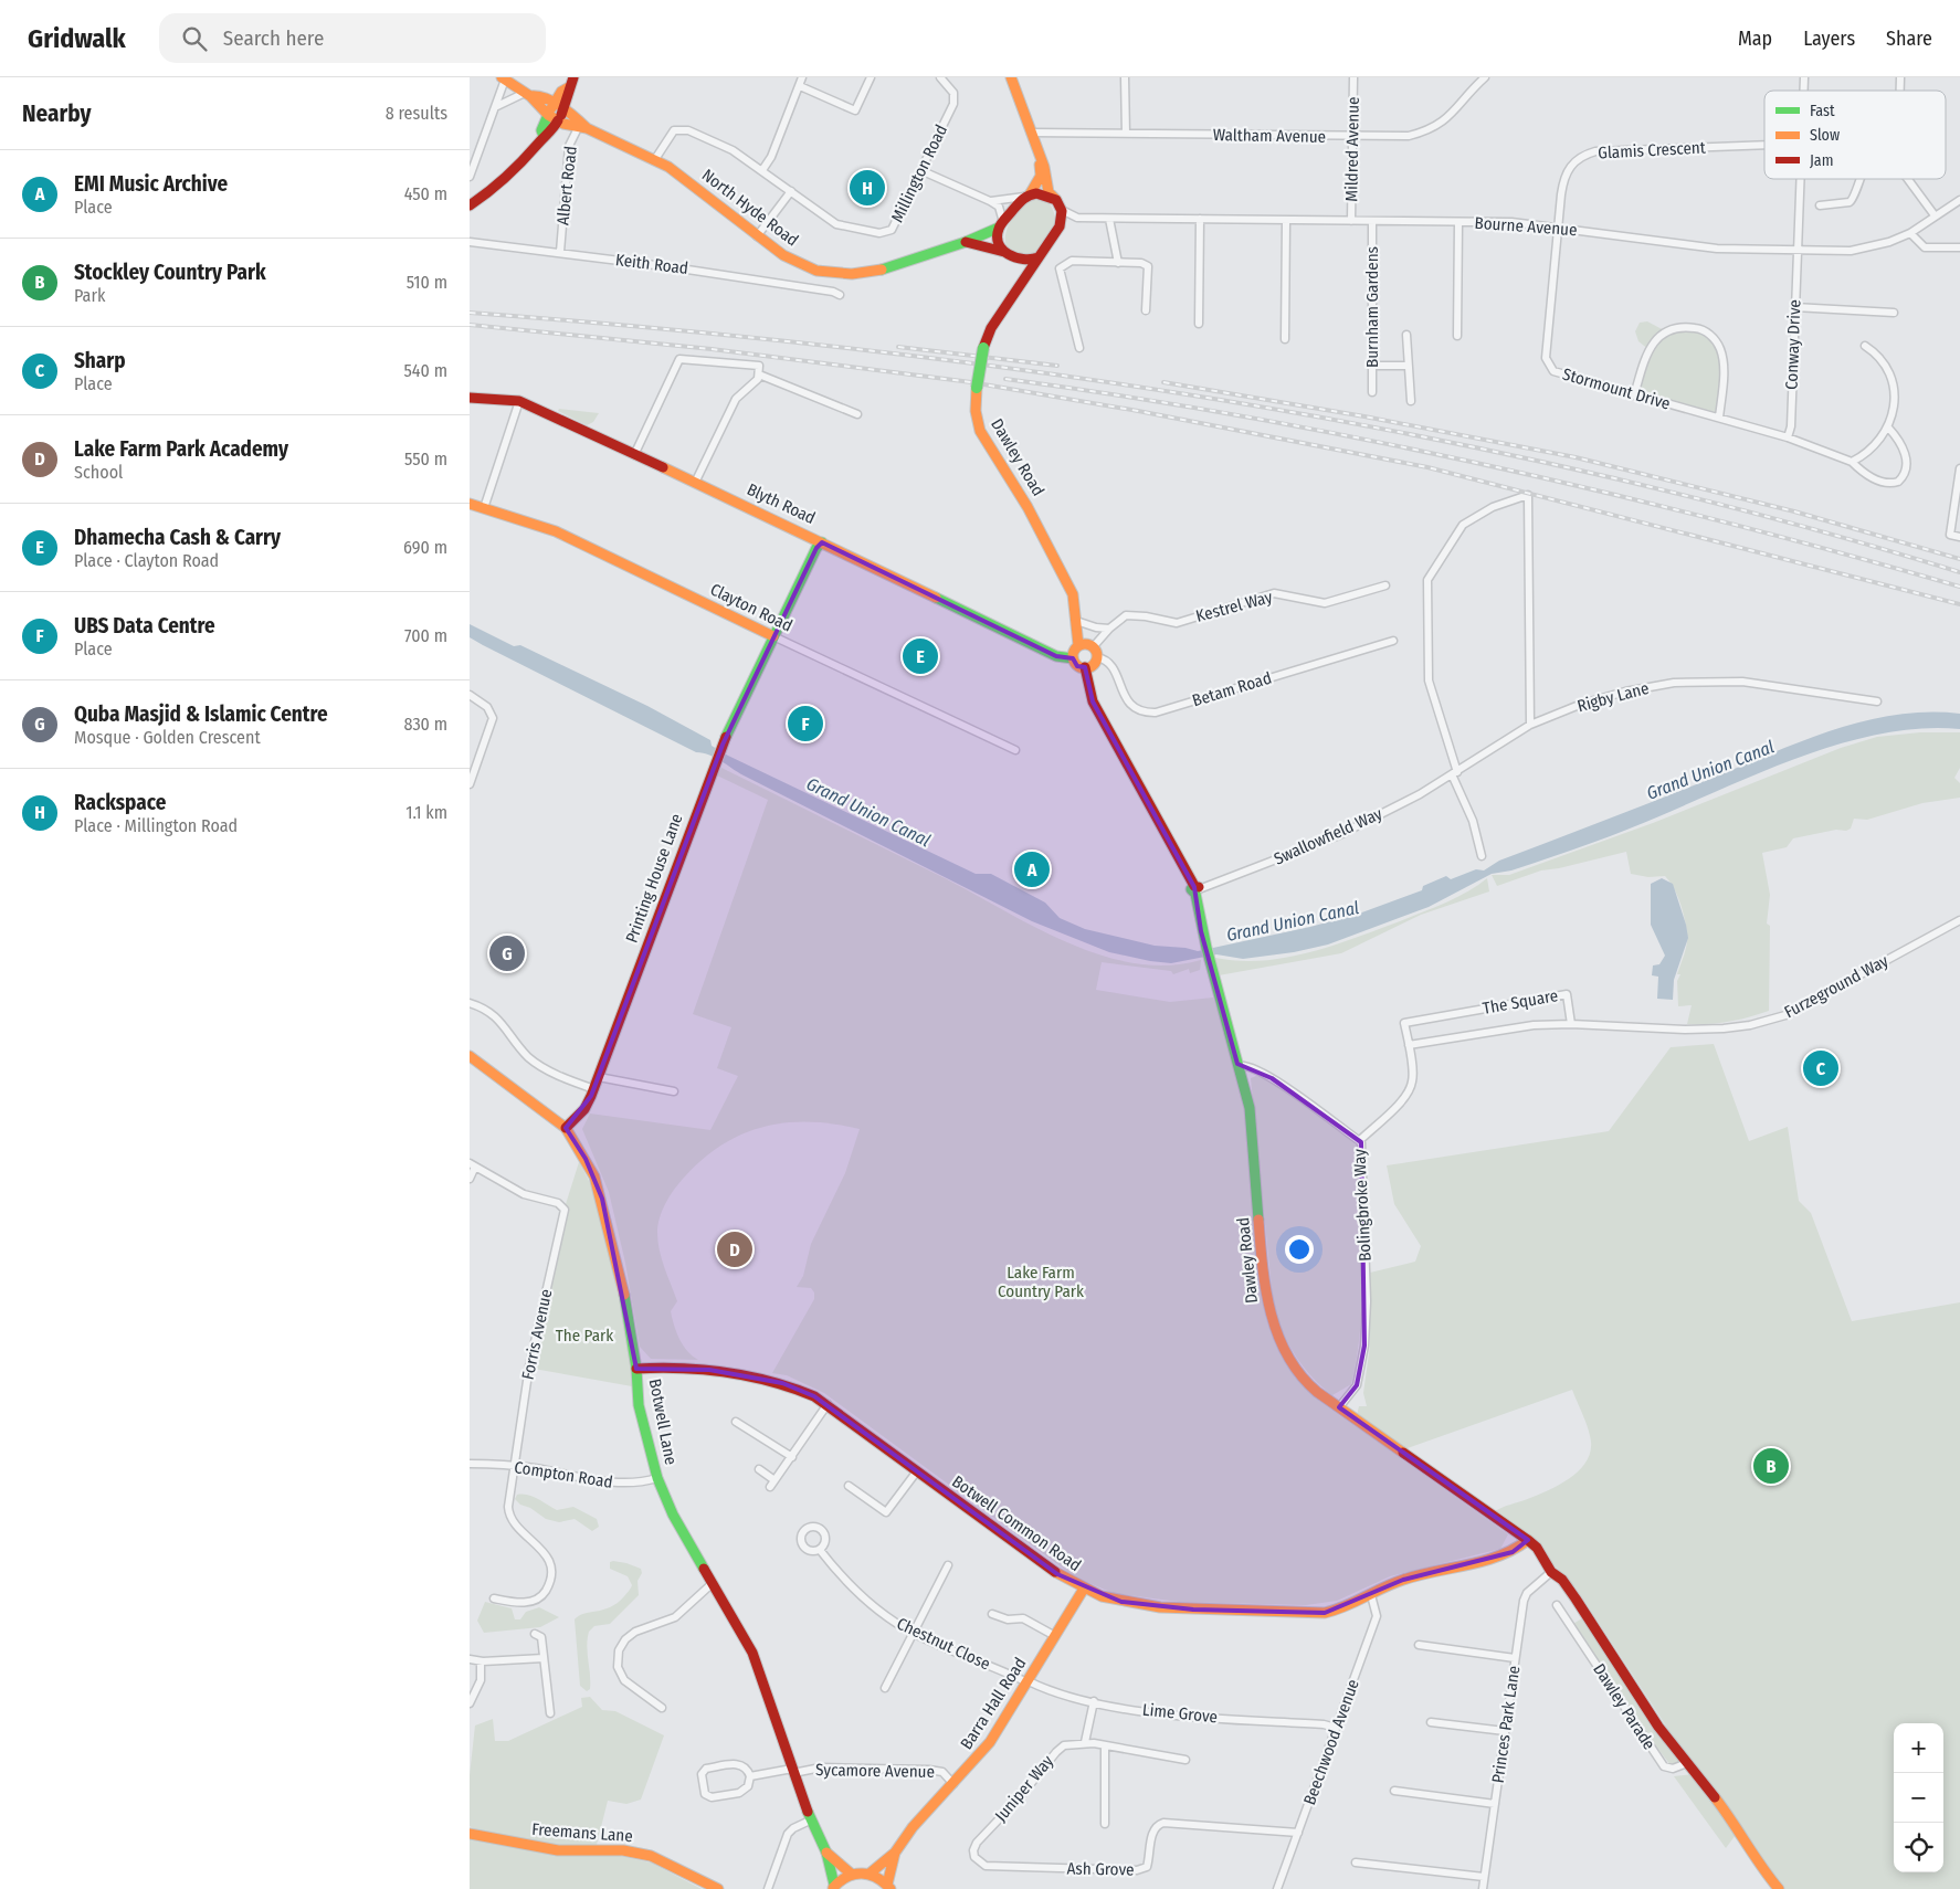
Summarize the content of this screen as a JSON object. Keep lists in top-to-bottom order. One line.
{"streets":{"street":["Waltham Avenue","Mildred Avenue","Glamis Crescent","Millington Road","Albert Road","North Hyde Road","Bourne Avenue","Keith Road","Burnham Gardens","Conway Drive","Stormount Drive","Dawley Road","Blyth Road","Kestrel Way","Clayton Road","Betam Road","Rigby Lane","Swallowfield Way","Printing House Lane","Furzeground Way","The Square","Bolingbroke Way","Forris Avenue","Botwell Lane","Compton Road","Botwell Common Road","Chestnut Close","Barra Hall Road","Dawley Parade","Lime Grove","Princes Park Lane","Beechwood Avenue","Sycamore Avenue","Juniper Way","Freemans Lane","Ash Grove"]},"crossings":[["Waltham Avenue","Mildred Avenue"],["Mildred Avenue","Bourne Avenue"],["Glamis Crescent","Bourne Avenue"],["Glamis Crescent","Stormount Drive"],["Millington Road","North Hyde Road"],["Albert Road","North Hyde Road"],["Albert Road","Keith Road"],["North Hyde Road","Bourne Avenue"],["North Hyde Road","Dawley Road"],["Bourne Avenue","Burnham Gardens"],["Bourne Avenue","Conway Drive"],["Bourne Avenue","Stormount Drive"],["Bourne Avenue","Dawley Road"],["Conway Drive","Stormount Drive"],["Dawley Road","Blyth Road"],["Dawley Road","Kestrel Way"],["Dawley Road","Betam Road"],["Dawley Road","Swallowfield Way"],["Dawley Road","Bolingbroke Way"],["Dawley Road","Botwell Common Road"],["Dawley Road","Dawley Parade"],["Dawley Road","Princes Park Lane"],["Blyth Road","Kestrel Way"],["Blyth Road","Betam Road"],["Blyth Road","Printing House Lane"],["Kestrel Way","Betam Road"],["Clayton Road","Printing House Lane"],["Rigby Lane","Swallowfield Way"],["Printing House Lane","Botwell Lane"],["Furzeground Way","The Square"],["The Square","Bolingbroke Way"],["Forris Avenue","Compton Road"],["Botwell Lane","Compton Road"],["Botwell Lane","Botwell Common Road"],["Botwell Lane","Sycamore Avenue"],["Botwell Common Road","Barra Hall Road"],["Botwell Common Road","Beechwood Avenue"],["Chestnut Close","Barra Hall Road"],["Chestnut Close","Lime Grove"],["Barra Hall Road","Lime Grove"],["Barra Hall Road","Sycamore Avenue"],["Lime Grove","Beechwood Avenue"],["Beechwood Avenue","Ash Grove"],["Juniper Way","Ash Grove"]],"water":["Grand Union Canal"],"parks":["Lake Farm Country Park","The Park"],"legend":["Fast","Slow","Jam"],"page":{"header":"Gridwalk","search":"Search here","nav":["Map","Layers","Share"],"heading":["Nearby","8 results"],"list":[{"mark":"A","name":"EMI Music Archive","note":"Place","value":"450 m"},{"mark":"B","name":"Stockley Country Park","note":"Park","value":"510 m"},{"mark":"C","name":"Sharp","note":"Place","value":"540 m"},{"mark":"D","name":"Lake Farm Park Academy","note":"School","value":"550 m"},{"mark":"E","name":"Dhamecha Cash & Carry","note":"Place · Clayton Road","value":"690 m"},{"mark":"F","name":"UBS Data Centre","note":"Place","value":"700 m"},{"mark":"G","name":"Quba Masjid & Islamic Centre","note":"Mosque · Golden Crescent","value":"830 m"},{"mark":"H","name":"Rackspace","note":"Place · Millington Road","value":"1.1 km"}],"pins":["H","E","F","A","G","C","D","B"],"map_buttons":["+","−"]}}
